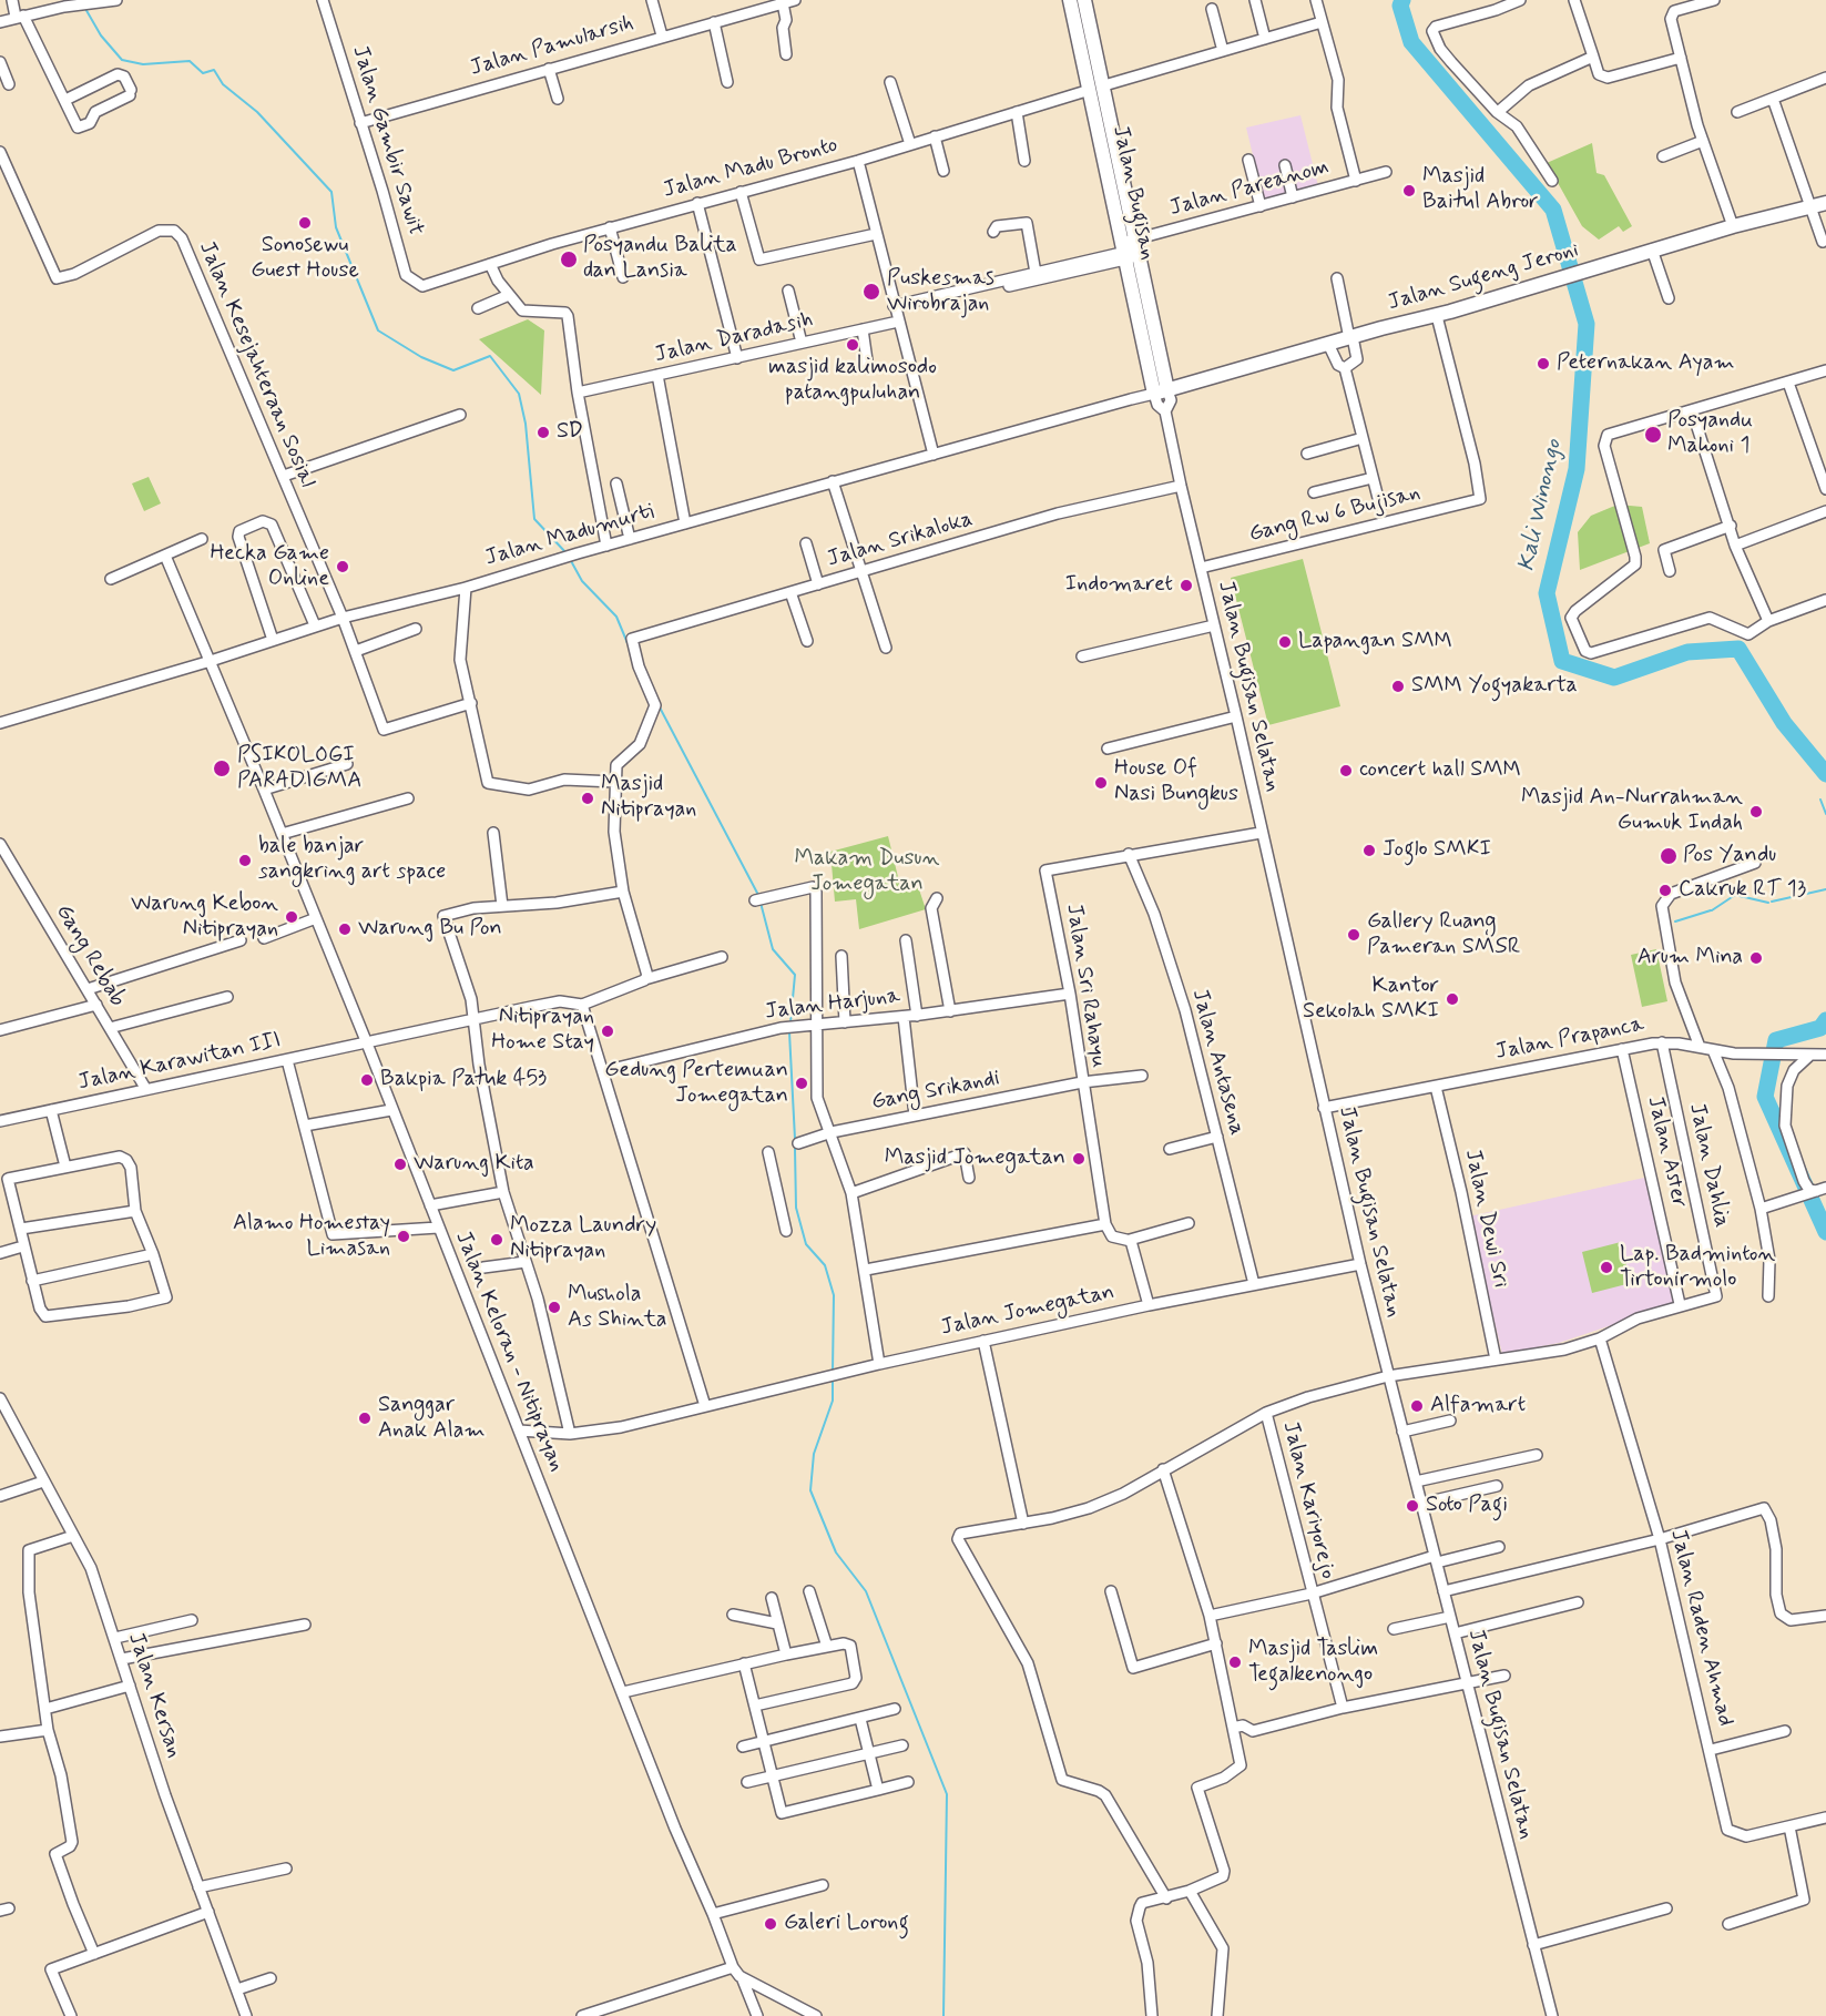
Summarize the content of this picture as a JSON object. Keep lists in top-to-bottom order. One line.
{"streets":{"main road":["Jalan Bugisan","Jalan Sugeng Jeroni"],"street":["Jalan Pamularsih","Jalan Gambir Sawit","Jalan Madu Bronto","Jalan Pareanom","Jalan Daradasih","Jalan Kesejahteraan Sosial","Gang Rw 6 Bujisan","Jalan Madumurti","Jalan Srikaloka","Jalan Bugisan Selatan","Gang Rebab","Jalan Sri Rahayu","Jalan Harjuna","Jalan Prapanca","Jalan Karawitan III","Jalan Antasena","Gang Srikandi","Jalan Aster","Jalan Dahlia","Jalan Dewi Sri","Jalan Jomegatan","Jalan Keloran - Nitiprayan","Jalan Kariyorejo","Jalan Raden Ahmad","Jalan Kersan"]},"crossings":[["Jalan Pamularsih","Jalan Gambir Sawit"],["Jalan Gambir Sawit","Jalan Madu Bronto"],["Jalan Madu Bronto","Jalan Bugisan"],["Jalan Pareanom","Jalan Bugisan"],["Jalan Pareanom","Jalan Daradasih"],["Jalan Bugisan","Jalan Sugeng Jeroni"],["Jalan Bugisan","Jalan Daradasih"],["Jalan Bugisan","Jalan Madumurti"],["Jalan Bugisan","Jalan Bugisan Selatan"],["Jalan Sugeng Jeroni","Gang Rw 6 Bujisan"],["Jalan Sugeng Jeroni","Jalan Madumurti"],["Jalan Sugeng Jeroni","Jalan Bugisan Selatan"],["Jalan Kesejahteraan Sosial","Jalan Madumurti"],["Gang Rw 6 Bujisan","Jalan Bugisan Selatan"],["Jalan Madumurti","Jalan Bugisan Selatan"],["Jalan Madumurti","Jalan Keloran - Nitiprayan"],["Jalan Srikaloka","Jalan Bugisan Selatan"],["Jalan Bugisan Selatan","Jalan Sri Rahayu"],["Jalan Bugisan Selatan","Jalan Prapanca"],["Jalan Bugisan Selatan","Jalan Jomegatan"],["Jalan Bugisan Selatan","Jalan Kariyorejo"],["Gang Rebab","Jalan Karawitan III"],["Jalan Sri Rahayu","Jalan Harjuna"],["Jalan Sri Rahayu","Jalan Antasena"],["Jalan Sri Rahayu","Gang Srikandi"],["Jalan Prapanca","Jalan Aster"],["Jalan Prapanca","Jalan Dahlia"],["Jalan Prapanca","Jalan Dewi Sri"],["Jalan Karawitan III","Jalan Keloran - Nitiprayan"],["Jalan Antasena","Jalan Jomegatan"],["Jalan Aster","Jalan Kariyorejo"],["Jalan Dahlia","Jalan Kariyorejo"],["Jalan Dewi Sri","Jalan Kariyorejo"],["Jalan Jomegatan","Jalan Keloran - Nitiprayan"],["Jalan Kariyorejo","Jalan Raden Ahmad"]],"water":["Kali Winongo"],"parks":["Makam Dusun Jomegatan"],"places":["Masjid Baitul Abror","Sonosewu Guest House","Posyandu Balita dan Lansia","Puskesmas Wirobrajan","masjid kalimosodo patangpuluhan","Peternakan Ayam","SD","Posyandu Mahoni 1","Hecka Game Online","Indomaret","Lapangan SMM","SMM Yogyakarta","PSIKOLOGI PARADIGMA","concert hall SMM","House Of Nasi Bungkus","Masjid Nitiprayan","Masjid An-Nurrahman Gumuk Indah","Joglo SMKI","Pos Yandu","bale banjar sangkring art space","Cakruk RT 13","Warung Kebon Nitiprayan","Warung Bu Pon","Gallery Ruang Pameran SMSR","Arum Mina","Kantor Sekolah SMKI","Nitiprayan Home Stay","Bakpia Patuk 453","Gedung Pertemuan Jomegatan","Masjid Jomegatan","Warung Kita","Alamo Homestay Limasan","Mozza Laundry Nitiprayan","Lap. Badminton Tirtonirmolo","Mushola As Shinta","Alfamart","Sanggar Anak Alam","Soto Pagi","Masjid Taslim Tegalkenongo","Galeri Lorong"]}
